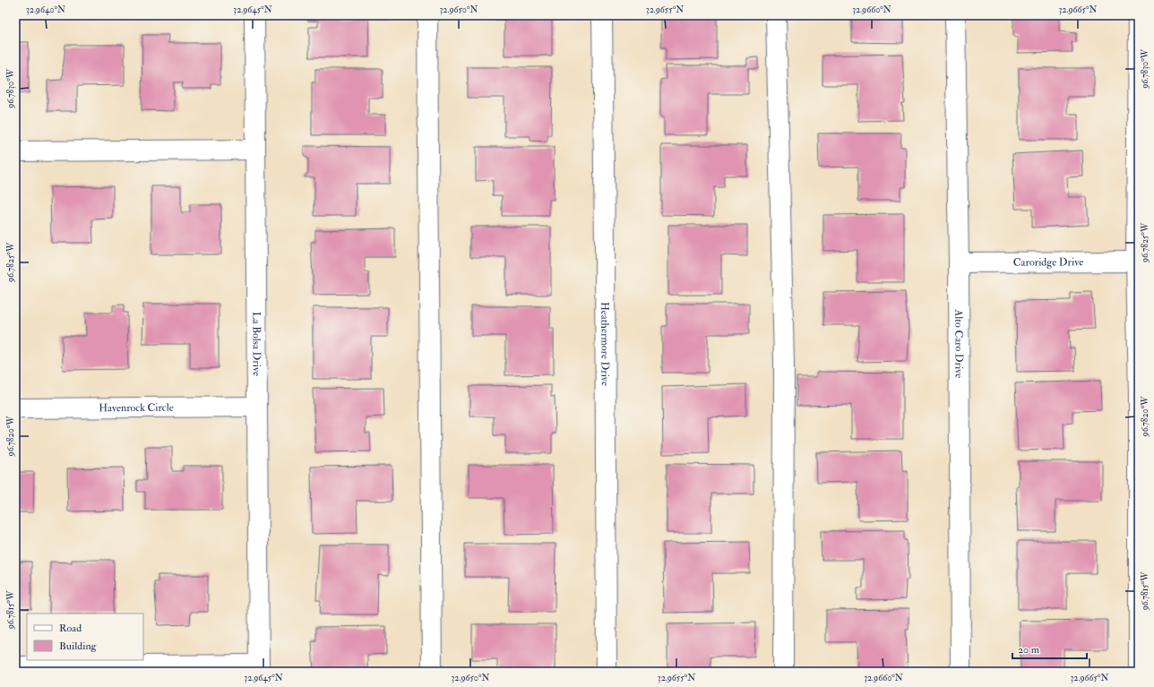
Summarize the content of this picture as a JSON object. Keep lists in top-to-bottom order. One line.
{"streets":{"street":["Caroridge Drive","La Bolsa Drive","Heathermore Drive","Alto Caro Drive","Havenrock Circle"]},"crossings":[["Caroridge Drive","Alto Caro Drive"],["La Bolsa Drive","Havenrock Circle"]],"legend":["Road","Building"],"scale_bar":"20 m","coordinates":["32.9640°N","32.9645°N","32.9650°N","32.9655°N","32.9660°N","32.9665°N","96.7830°W","96.7825°W","96.7820°W","96.7815°W"]}
